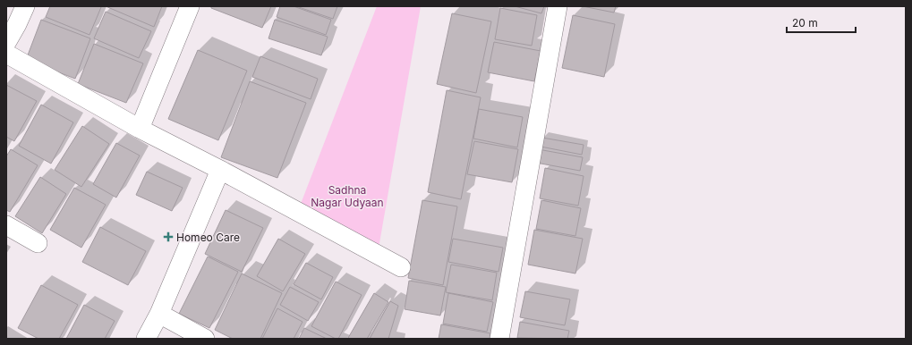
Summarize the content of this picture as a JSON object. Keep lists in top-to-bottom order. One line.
{"parks":["Sadhna Nagar Udyaan"],"places":{"health":["Homeo Care"]},"scale_bar":"20 m"}
